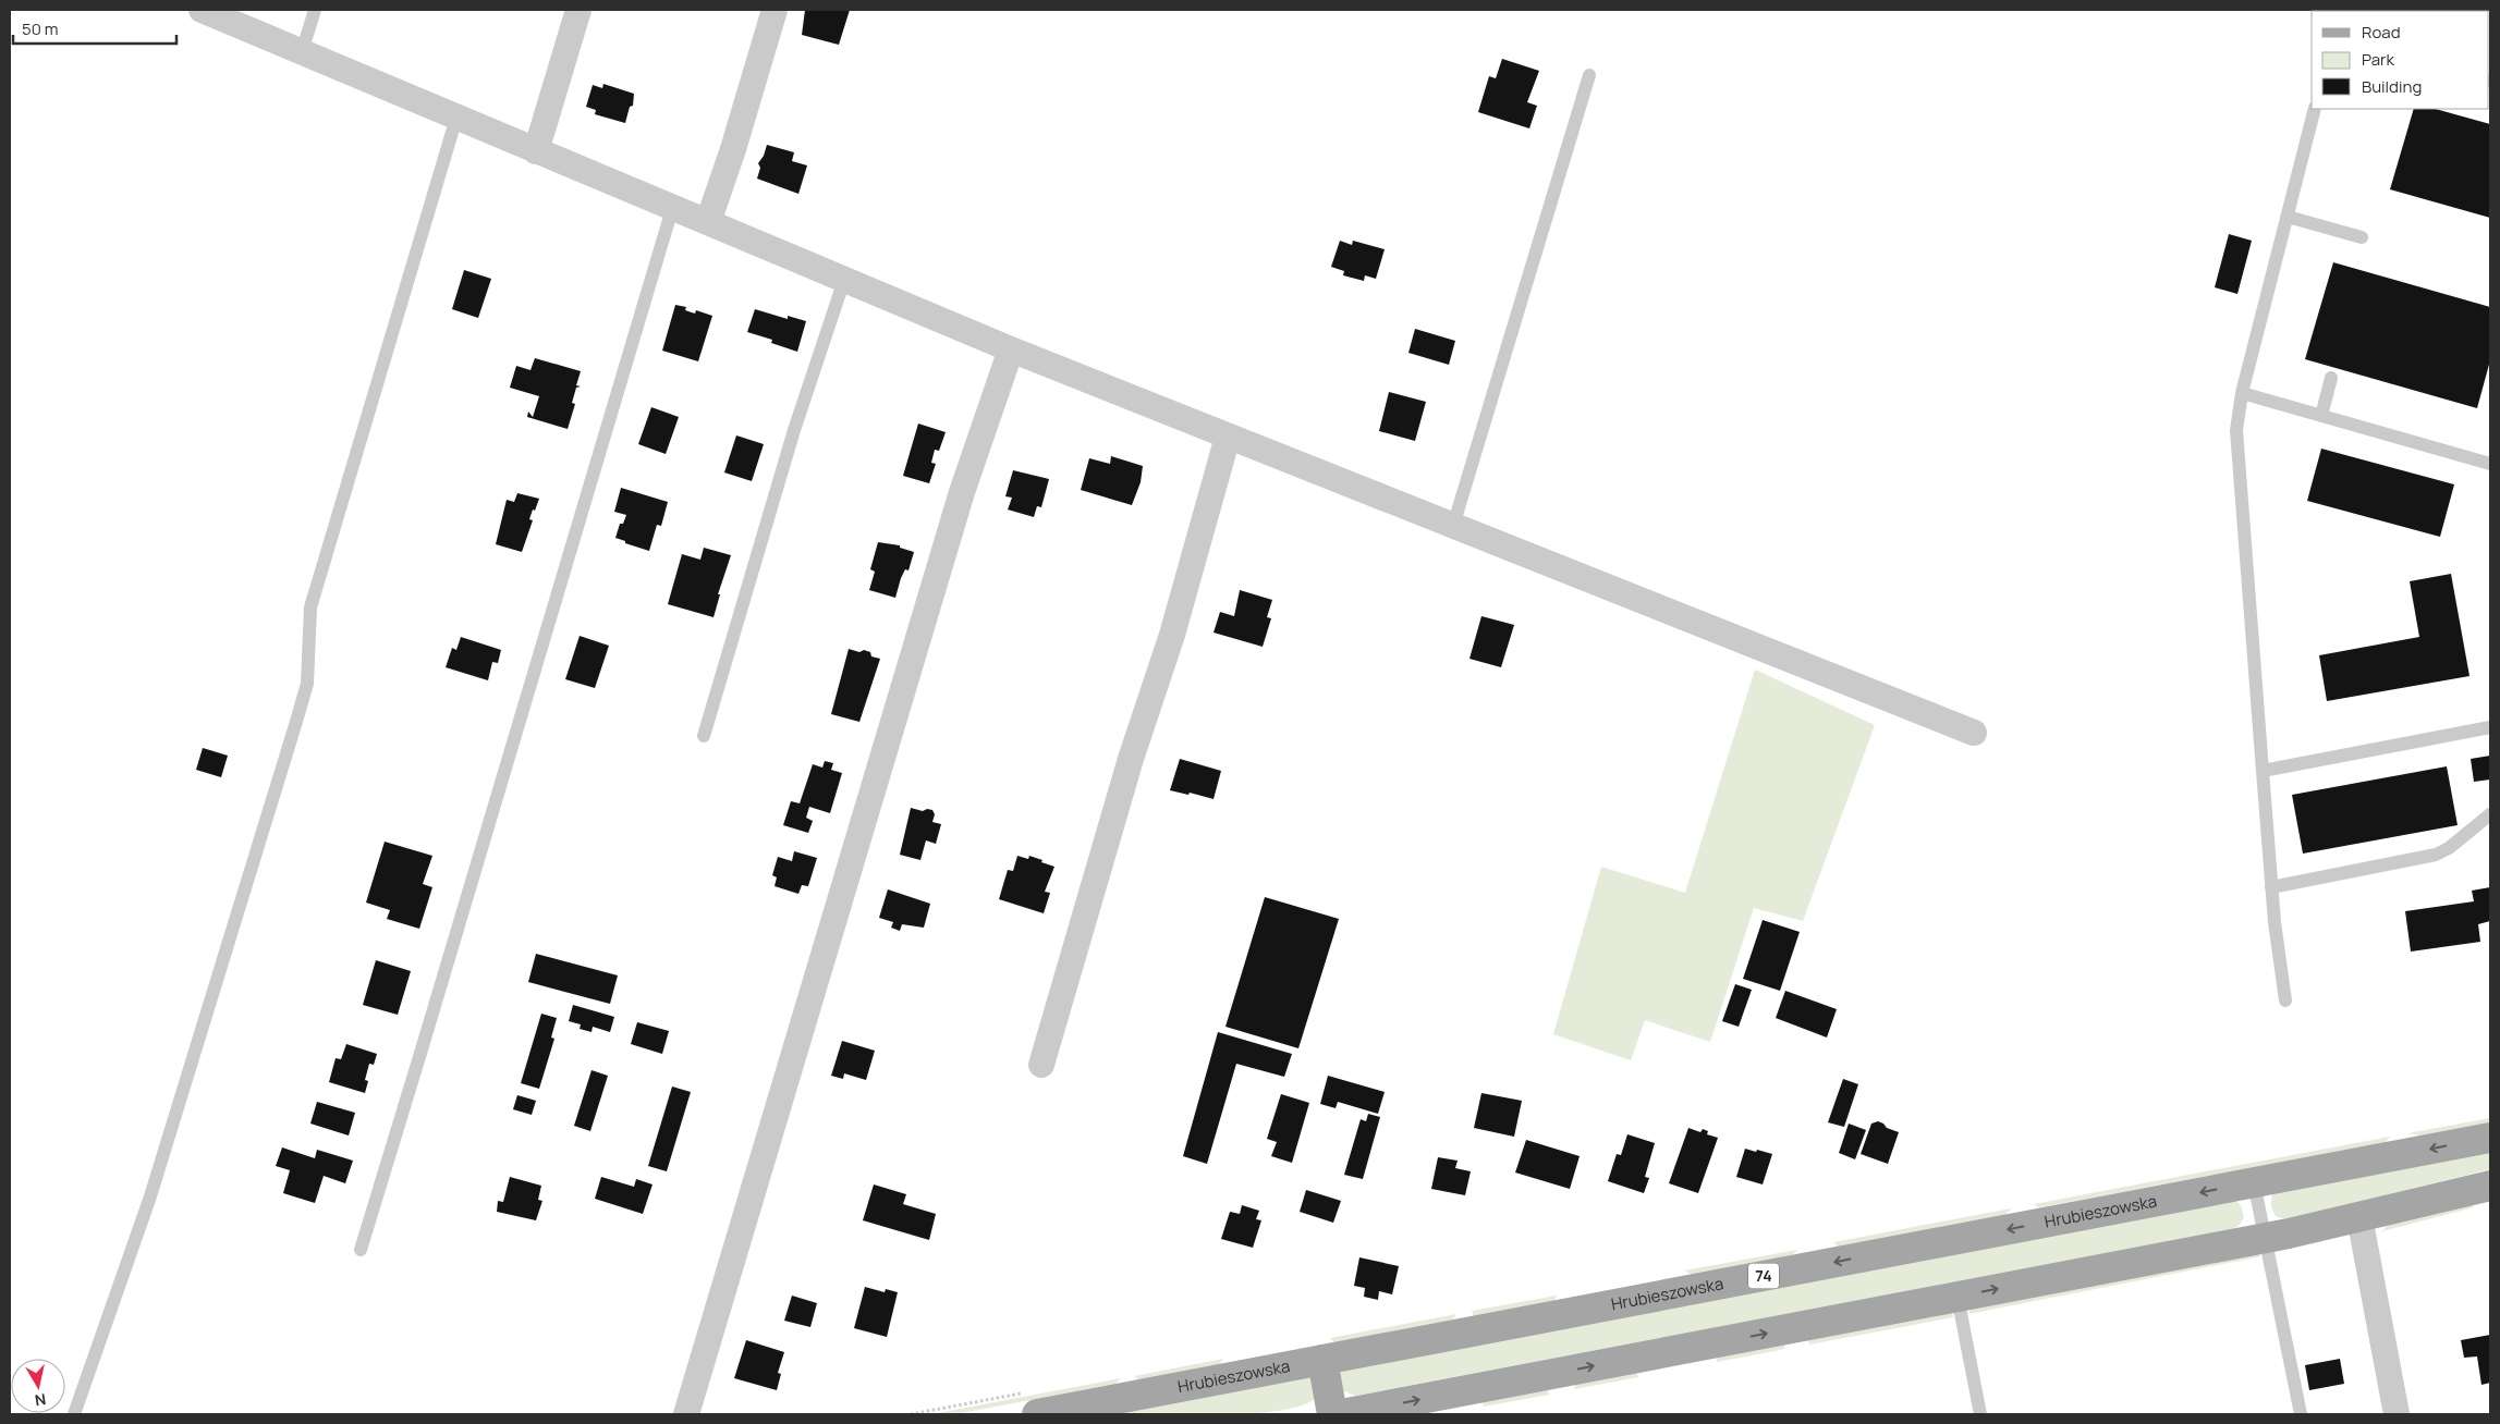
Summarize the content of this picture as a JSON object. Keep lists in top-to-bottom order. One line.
{"streets":{"main road":["Hrubieszowska","74"]},"legend":["Road","Park","Building"],"scale_bar":"50 m","north":"bottom"}
